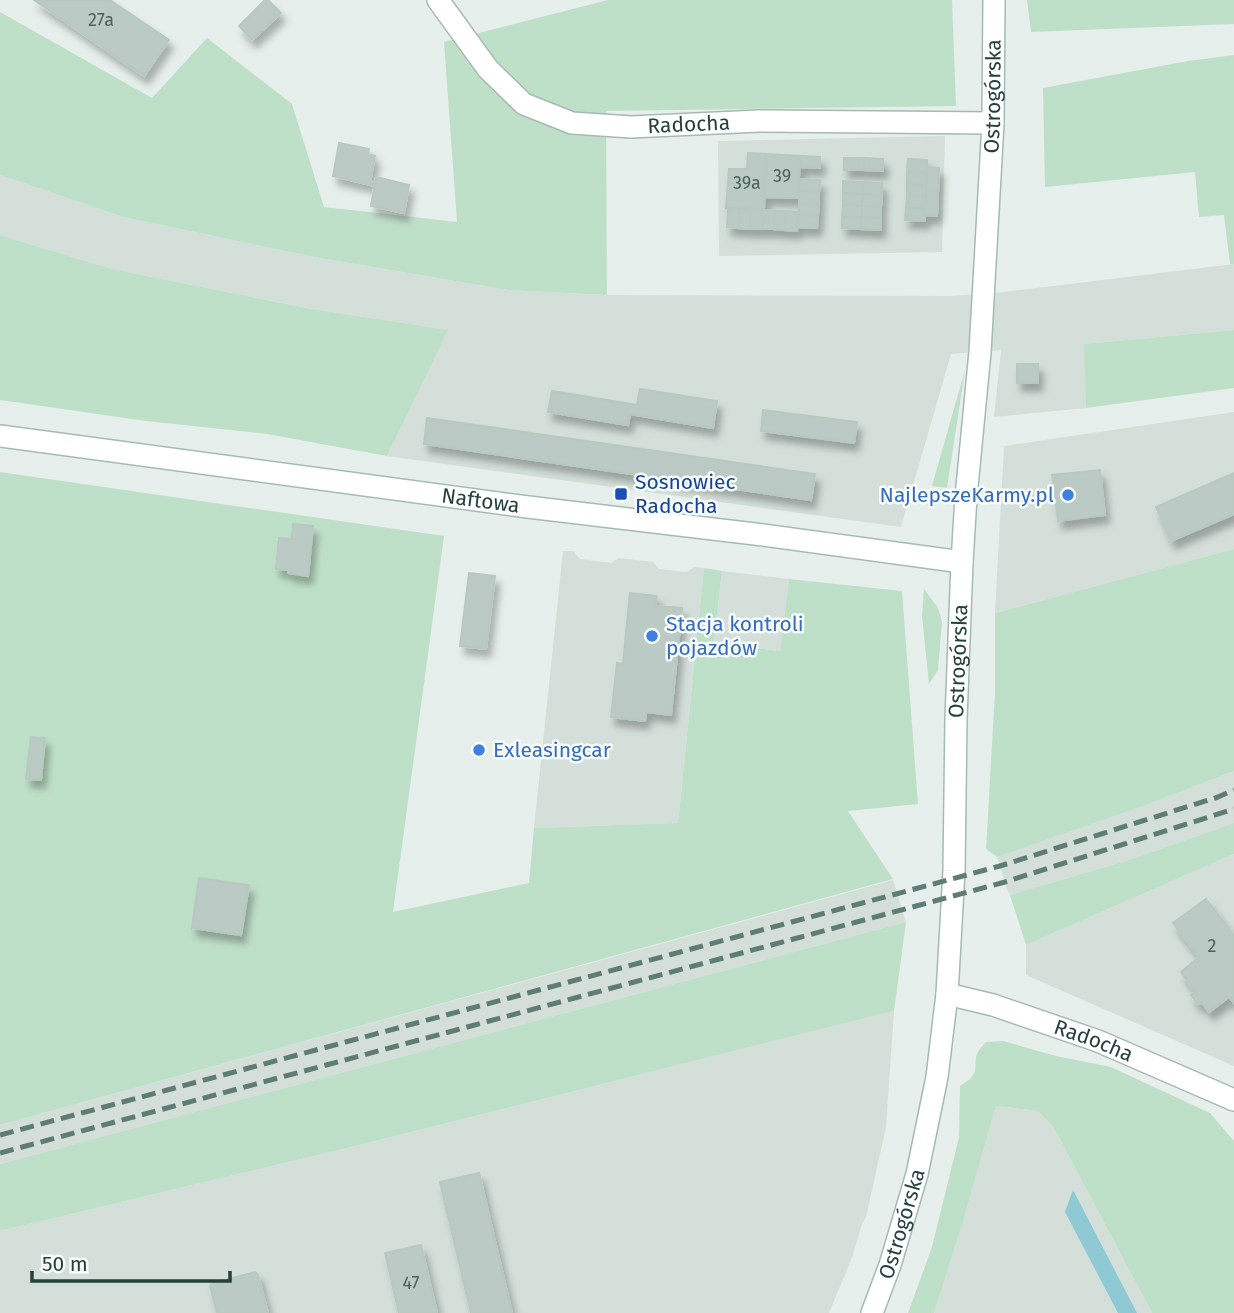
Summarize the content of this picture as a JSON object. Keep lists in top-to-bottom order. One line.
{"streets":{"street":["Ostrogórska","Radocha","Naftowa"]},"crossings":[["Ostrogórska","Radocha"],["Ostrogórska","Naftowa"]],"places":{"transit":["Sosnowiec Radocha"],"other":["NajlepszeKarmy.pl","Stacja kontroli pojazdów","Exleasingcar"]},"house_numbers":["27a","39","39a","2","47"],"scale_bar":"50 m"}
